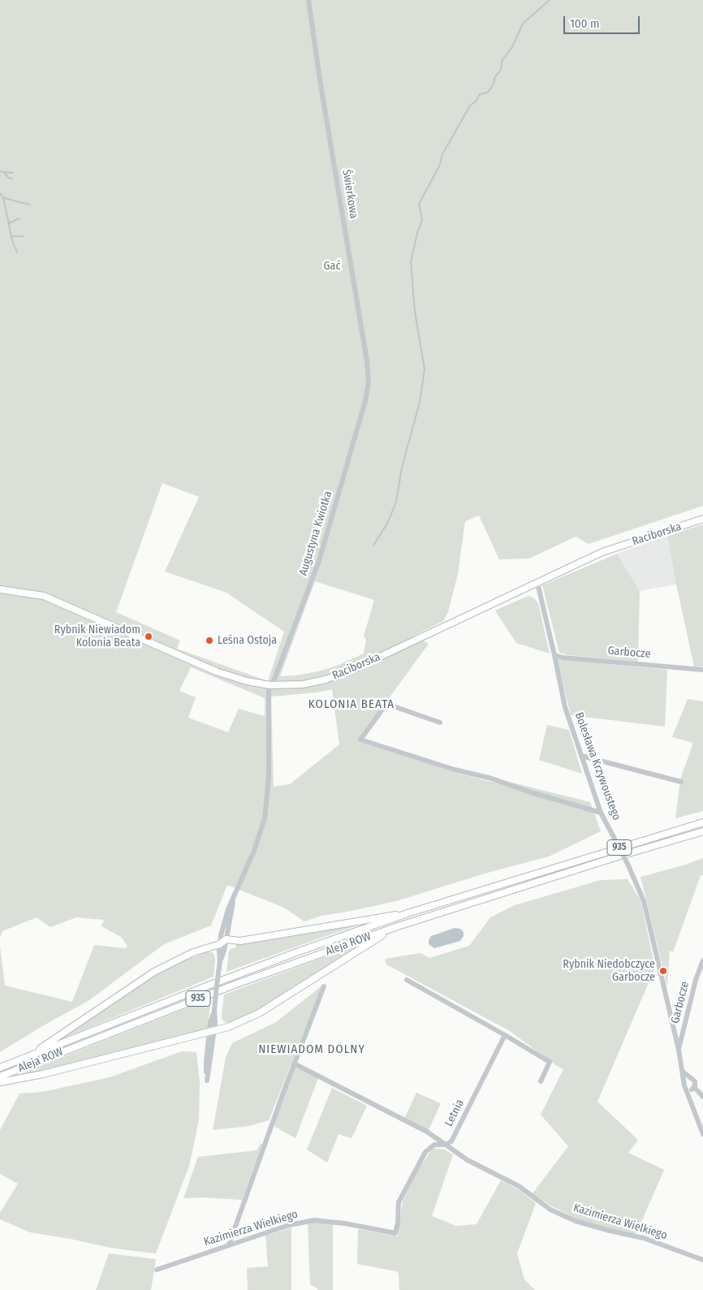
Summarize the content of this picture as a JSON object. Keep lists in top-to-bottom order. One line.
{"streets":{"main road":["Raciborska","935","Aleja ROW"],"street":["Świerkowa","Augustyna Kwiotka","Garbocze","Bolesława Krzywoustego","Letnia","Kazimierza Wielkiego"]},"crossings":[["Świerkowa","Augustyna Kwiotka"],["Augustyna Kwiotka","Raciborska"],["Raciborska","Bolesława Krzywoustego"],["Garbocze","Bolesława Krzywoustego"],["Letnia","Kazimierza Wielkiego"]],"districts":["KOLONIA BEATA","NIEWIADOM DOLNY"],"parks":["Gać"],"places":["Rybnik Niewiadom Kolonia Beata","Leśna Ostoja","Rybnik Niedobczyce Garbocze"],"scale_bar":"100 m"}
